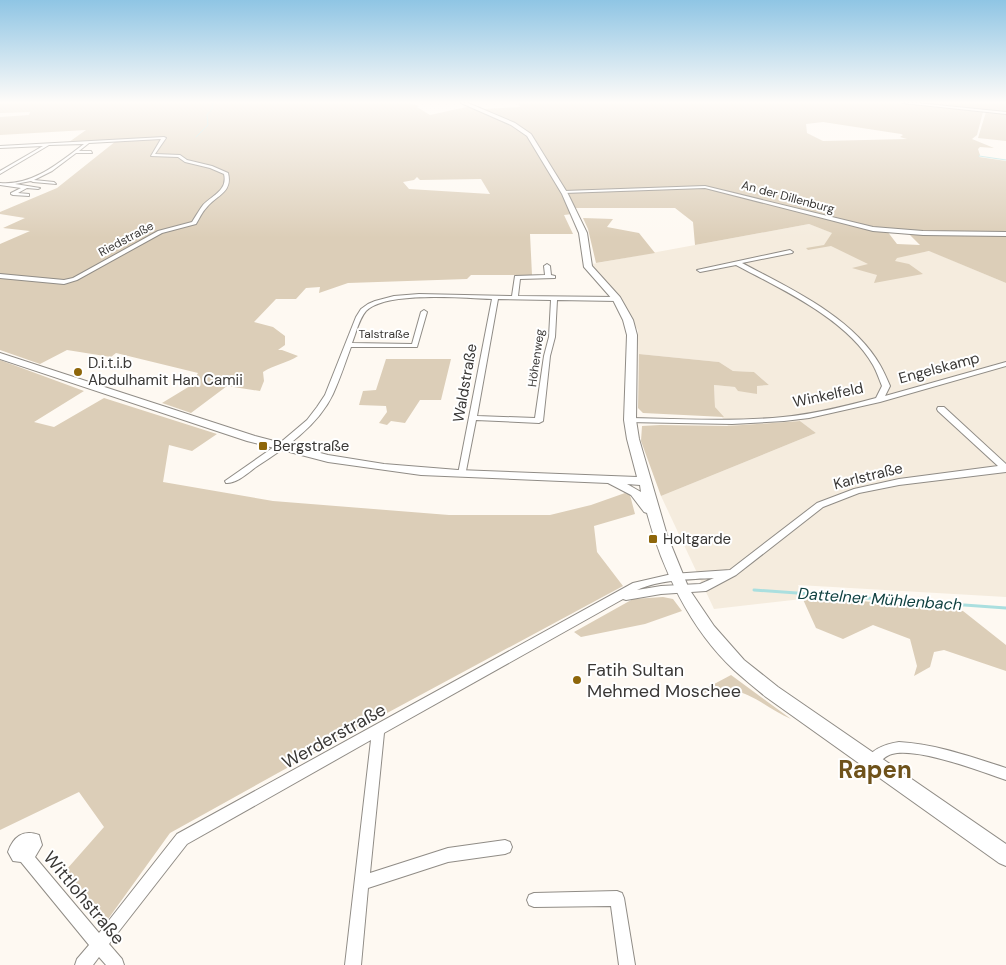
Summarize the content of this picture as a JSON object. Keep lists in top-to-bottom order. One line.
{"streets":{"street":["An der Dillenburg","Riedstraße","Talstraße","Höhenweg","Engelskamp","Waldstraße","Winkelfeld","Karlstraße","Werderstraße","Wittlohstraße"]},"crossings":[["Engelskamp","Winkelfeld"],["Karlstraße","Werderstraße"],["Werderstraße","Wittlohstraße"]],"districts":["Rapen"],"water":["Dattelner Mühlenbach"],"places":{"other":["D.i.t.i.b Abdulhamit Han Camii","Fatih Sultan Mehmed Moschee"],"transit":["Bergstraße","Holtgarde"]}}
